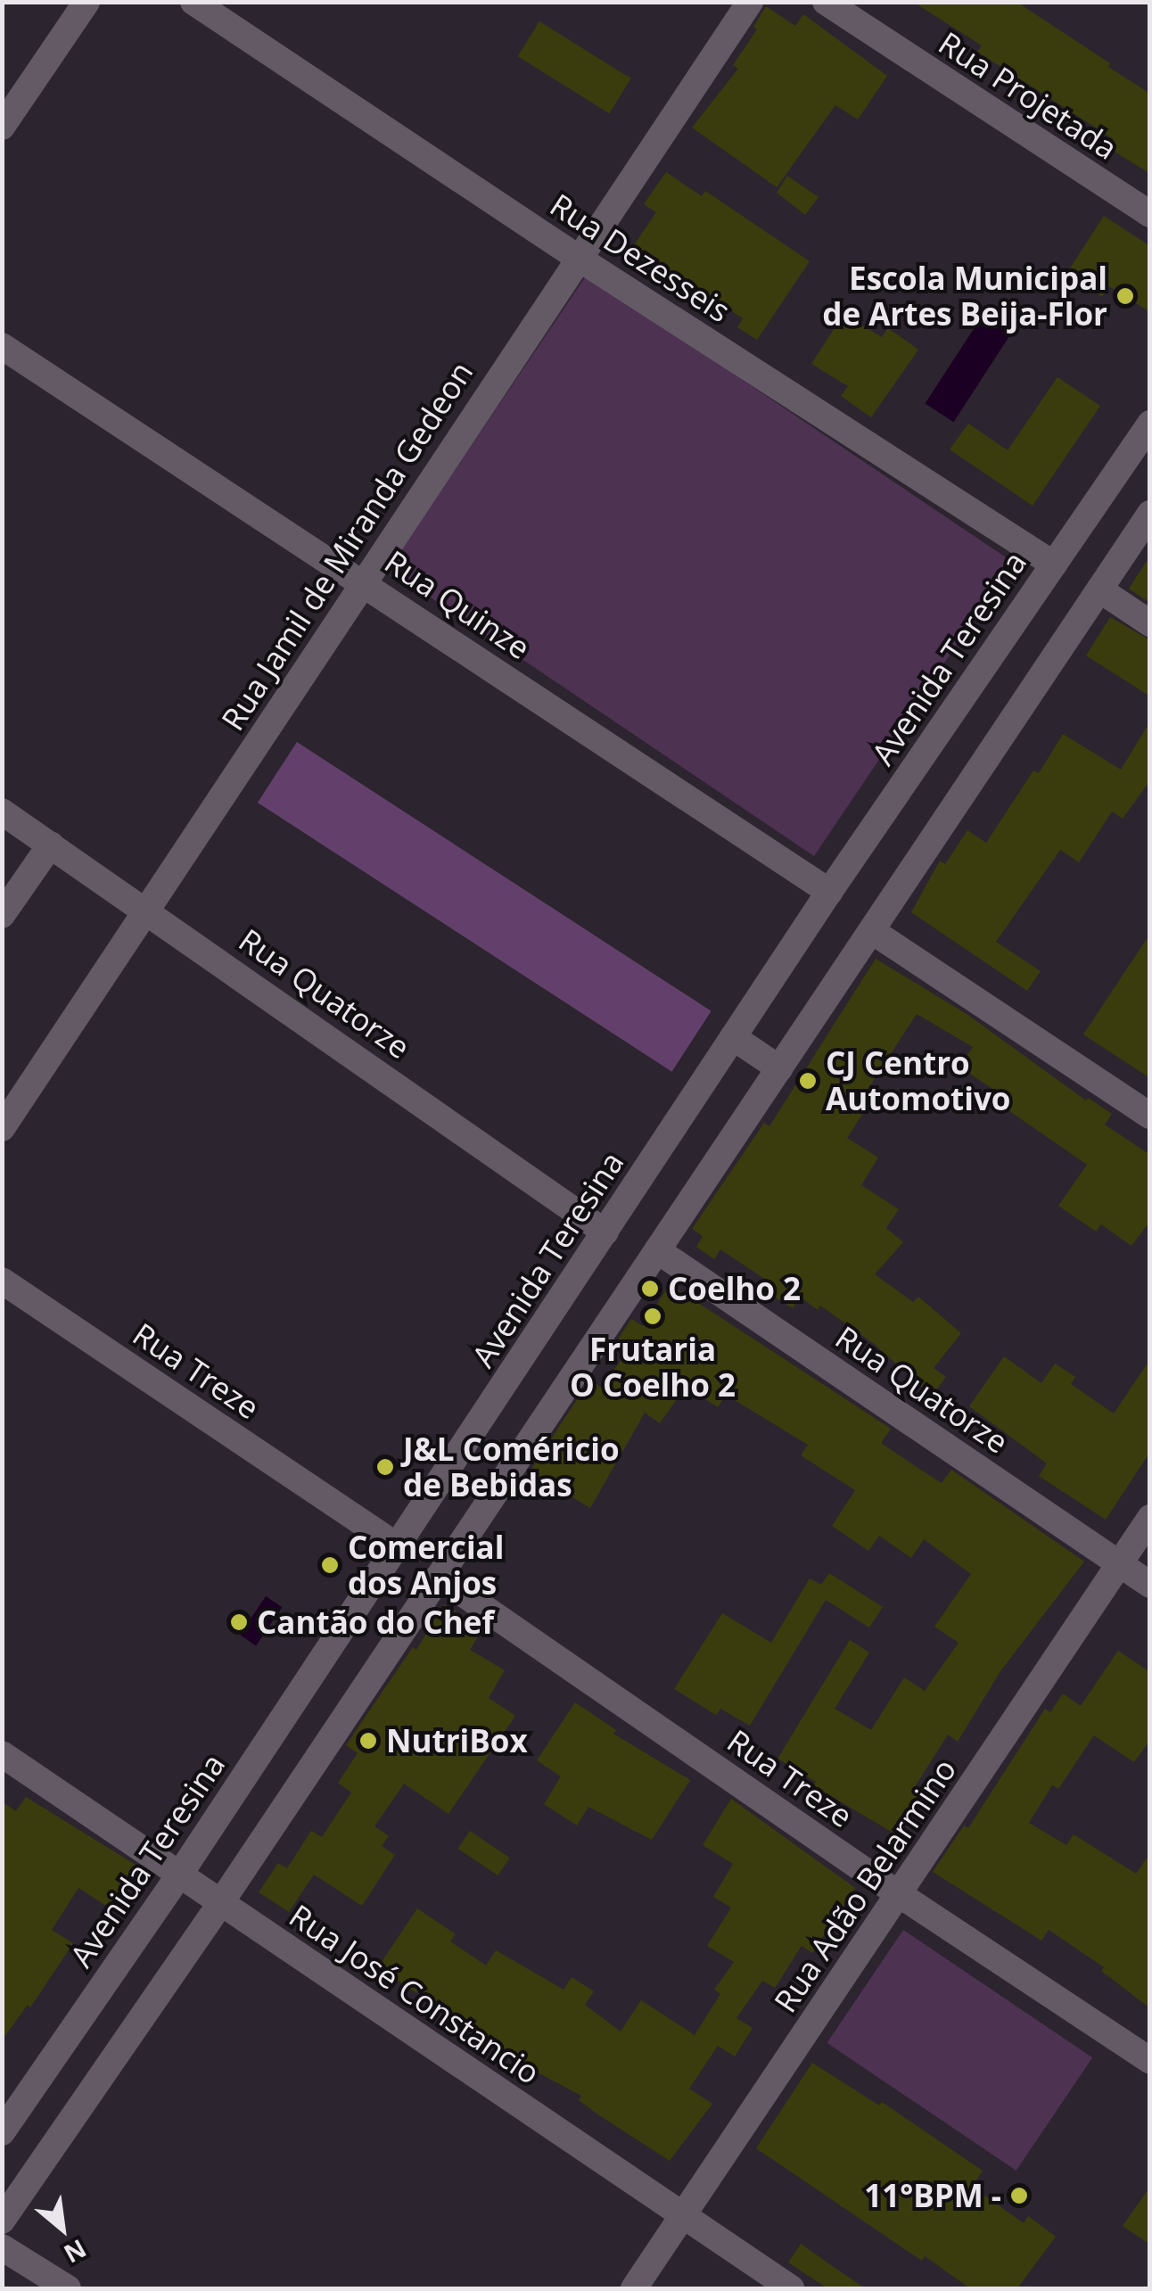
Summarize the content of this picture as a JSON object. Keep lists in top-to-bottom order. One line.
{"streets":{"street":["Rua Projetada","Rua Dezesseis","Rua Jamil de Miranda Gedeon","Rua Quinze","Avenida Teresina","Rua Quatorze","Rua Treze","Rua Adão Belarmino","Rua José Constancio"]},"crossings":[["Rua Dezesseis","Rua Jamil de Miranda Gedeon"],["Rua Dezesseis","Avenida Teresina"],["Rua Jamil de Miranda Gedeon","Rua Quinze"],["Rua Jamil de Miranda Gedeon","Rua Quatorze"],["Rua Quinze","Avenida Teresina"],["Avenida Teresina","Rua Quatorze"],["Avenida Teresina","Rua Treze"],["Avenida Teresina","Rua José Constancio"],["Rua Quatorze","Rua Adão Belarmino"],["Rua Treze","Rua Adão Belarmino"],["Rua Adão Belarmino","Rua José Constancio"]],"places":["Escola Municipal de Artes Beija-Flor","CJ Centro Automotivo","Coelho 2","Frutaria O Coelho 2","J&L Coméricio de Bebidas","Comercial dos Anjos","Cantão do Chef","NutriBox","11°BPM -"],"north":"bottom right"}
